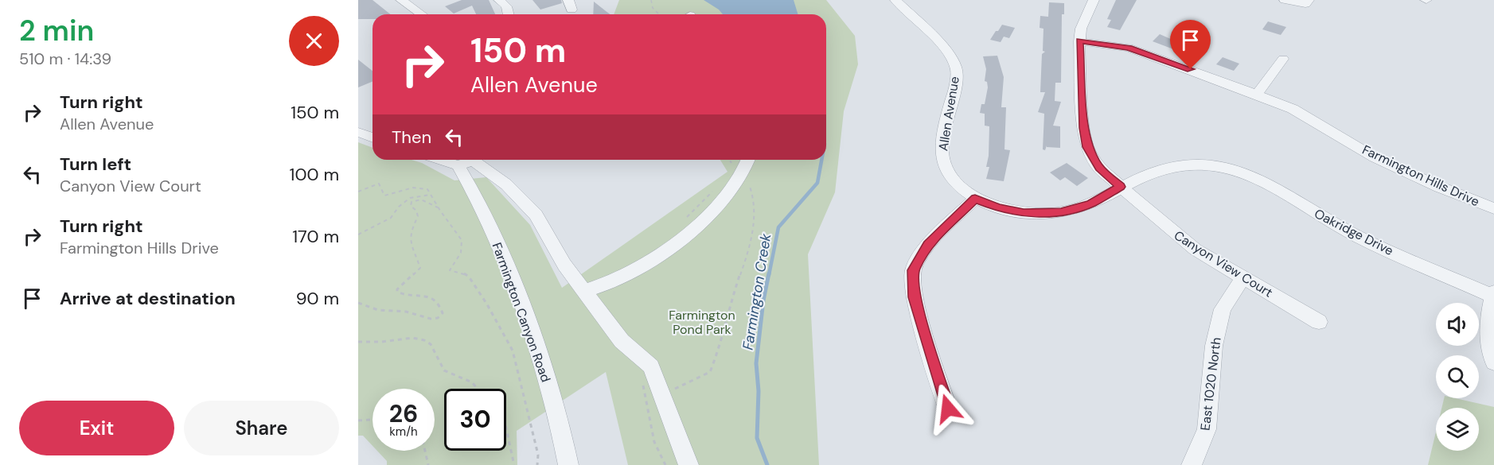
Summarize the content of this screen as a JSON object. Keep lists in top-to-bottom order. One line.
{"streets":{"street":["Allen Avenue","Farmington Hills Drive","Oakridge Drive","Canyon View Court","Farmington Canyon Road","East 1020 North"]},"crossings":[["Allen Avenue","Oakridge Drive"],["Allen Avenue","Canyon View Court"],["Farmington Hills Drive","Canyon View Court"],["Oakridge Drive","Canyon View Court"],["Canyon View Court","East 1020 North"]],"water":["Farmington Creek"],"parks":["Farmington Pond Park"],"page":{"heading":["2 min","510 m · 14:39"],"turn":["150 m","Allen Avenue"],"list":[{"name":"Turn right","note":"Allen Avenue","value":"150 m"},{"name":"Turn left","note":"Canyon View Court","value":"100 m"},{"name":"Turn right","note":"Farmington Hills Drive","value":"170 m"},{"name":"Arrive at destination","value":"90 m"}],"then":"Then","speed":"26 km/h","limit":"30","buttons":["Exit","Share"]}}
